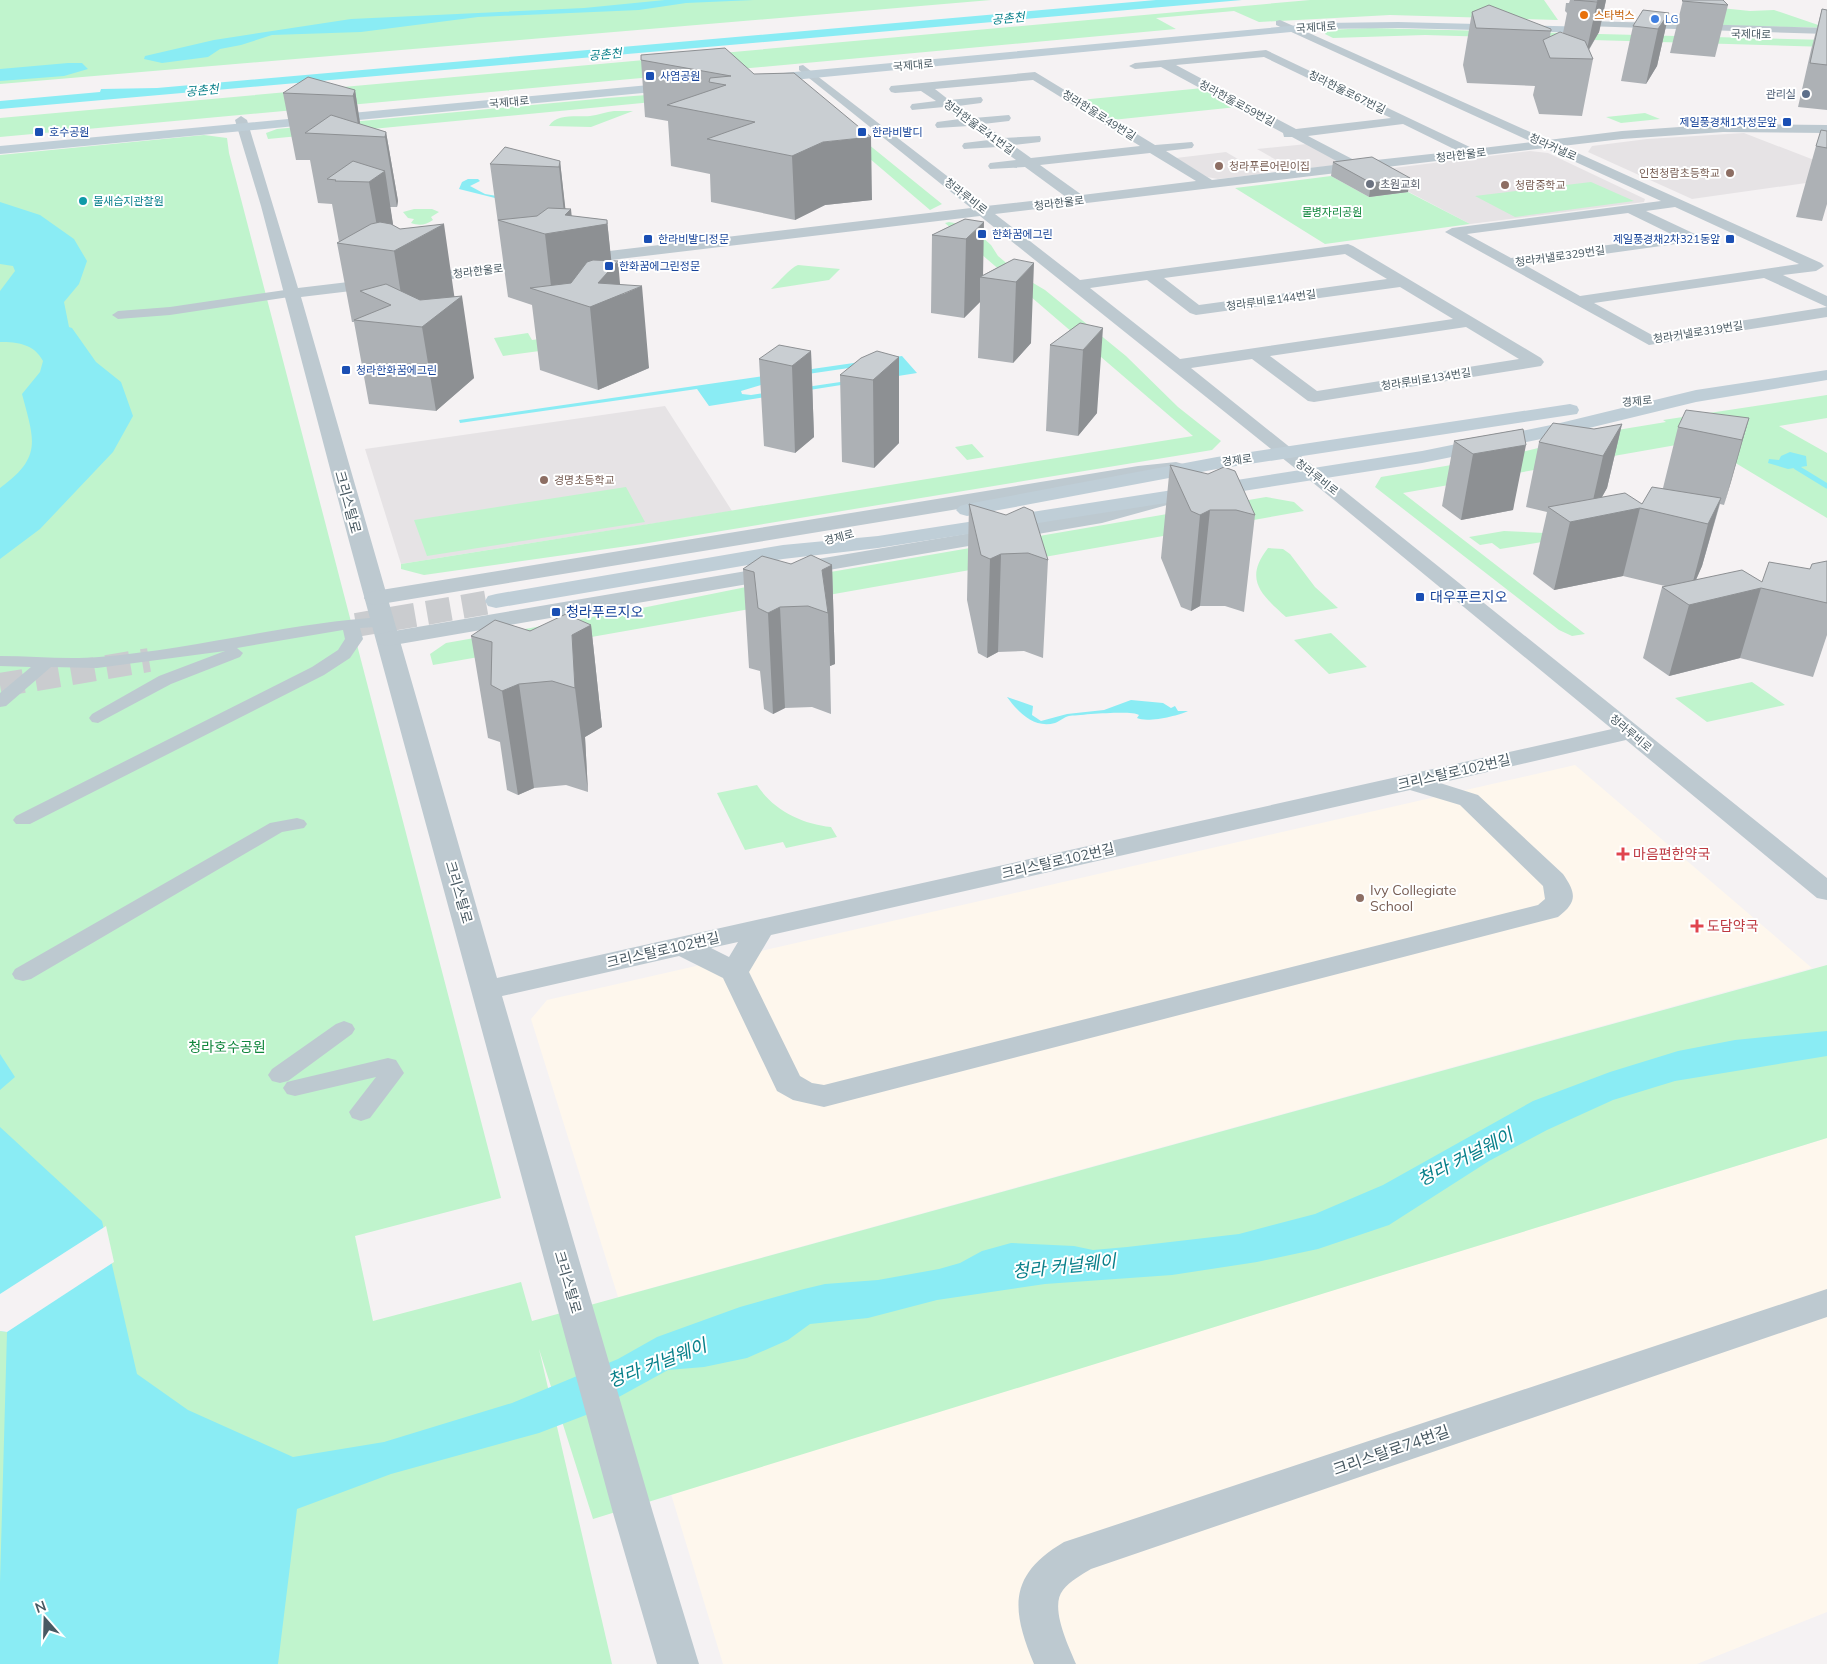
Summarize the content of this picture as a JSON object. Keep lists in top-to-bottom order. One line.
{"streets":{"main road":["국제대로","경제로"],"street":["청라한울로67번길","청라한울로59번길","청라한울로49번길","청라한울로41번길","청라커낼로","청라한울로","청라루비로","청라커낼로329번길","청라루비로144번길","청라커낼로319번길","청라루비로134번길","크리스탈로","크리스탈로102번길","크리스탈로74번길"]},"crossings":[["국제대로","청라커낼로"],["국제대로","청라루비로"],["국제대로","크리스탈로"],["청라한울로67번길","청라한울로59번길"],["청라한울로67번길","청라한울로"],["청라한울로59번길","청라한울로"],["청라한울로49번길","청라한울로41번길"],["청라한울로49번길","청라한울로"],["청라한울로41번길","청라한울로"],["청라커낼로","청라한울로"],["청라커낼로","청라커낼로329번길"],["청라한울로","청라루비로"],["청라한울로","크리스탈로"],["청라루비로","경제로"],["청라루비로","크리스탈로102번길"],["청라커낼로329번길","청라커낼로319번길"],["청라루비로144번길","청라루비로134번길"],["크리스탈로","크리스탈로102번길"]],"water":["공촌천","청라 커널웨이"],"parks":["물병자리공원","청라호수공원"],"places":{"other":["스타벅스","LG","관리실","청라푸른어린이집","인천청람초등학교","초원교회","청람중학교","물새습지관찰원","경명초등학교","Ivy Collegiate School"],"transit":["사염공원","제일풍경채1차정문앞","호수공원","한라비발디","한화꿈에그린","한라비발디정문","제일풍경채2차321동앞","한화꿈에그린정문","청라한화꿈에그린","대우푸르지오","청라푸르지오"],"health":["마음편한약국","도담약국"]},"north":"top"}
